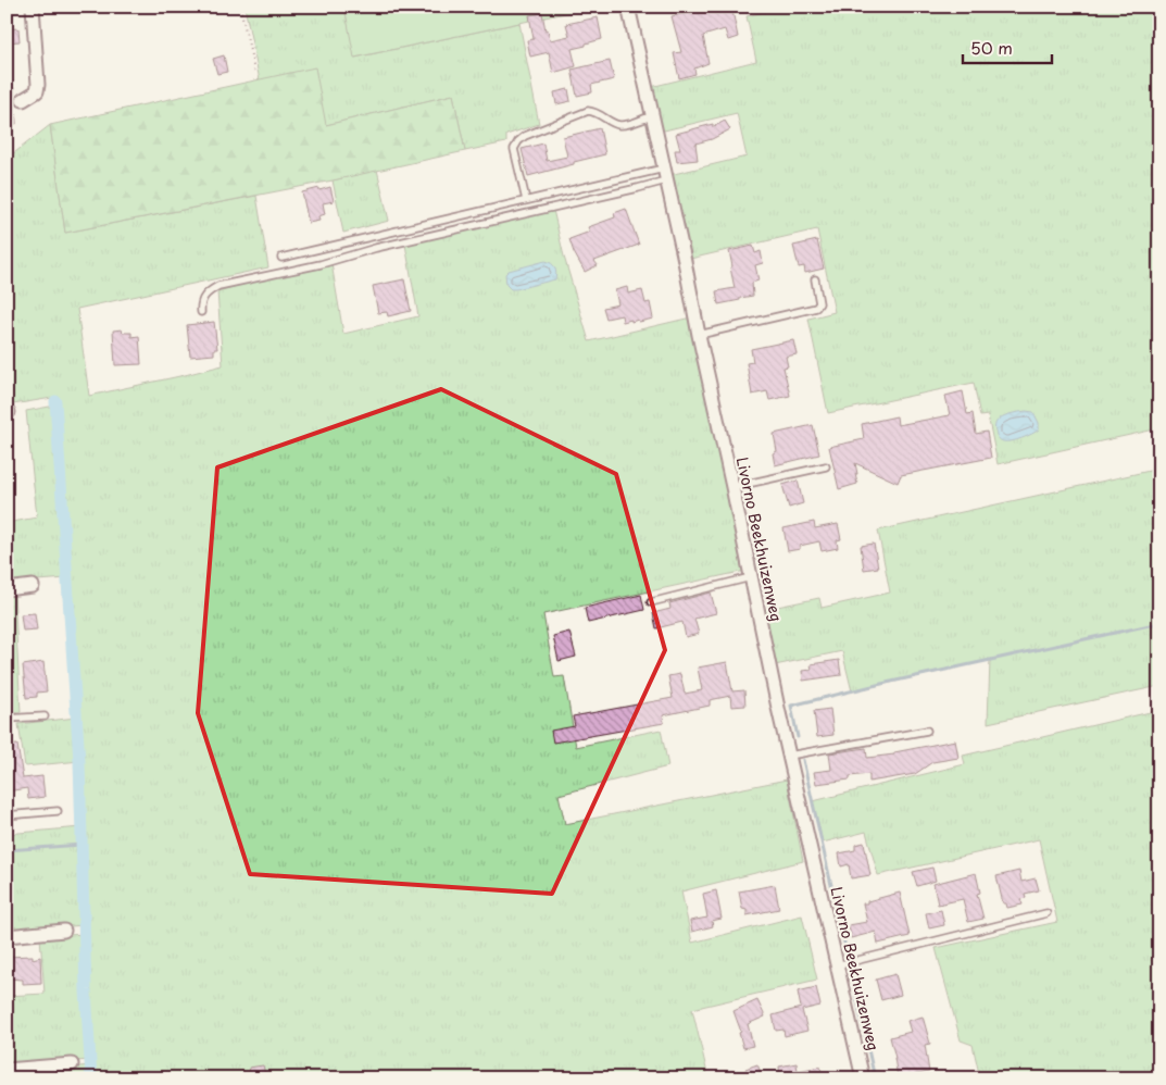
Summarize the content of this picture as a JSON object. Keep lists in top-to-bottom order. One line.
{"streets":{"street":["Livorno Beekhuizenweg"]},"scale_bar":"50 m"}
